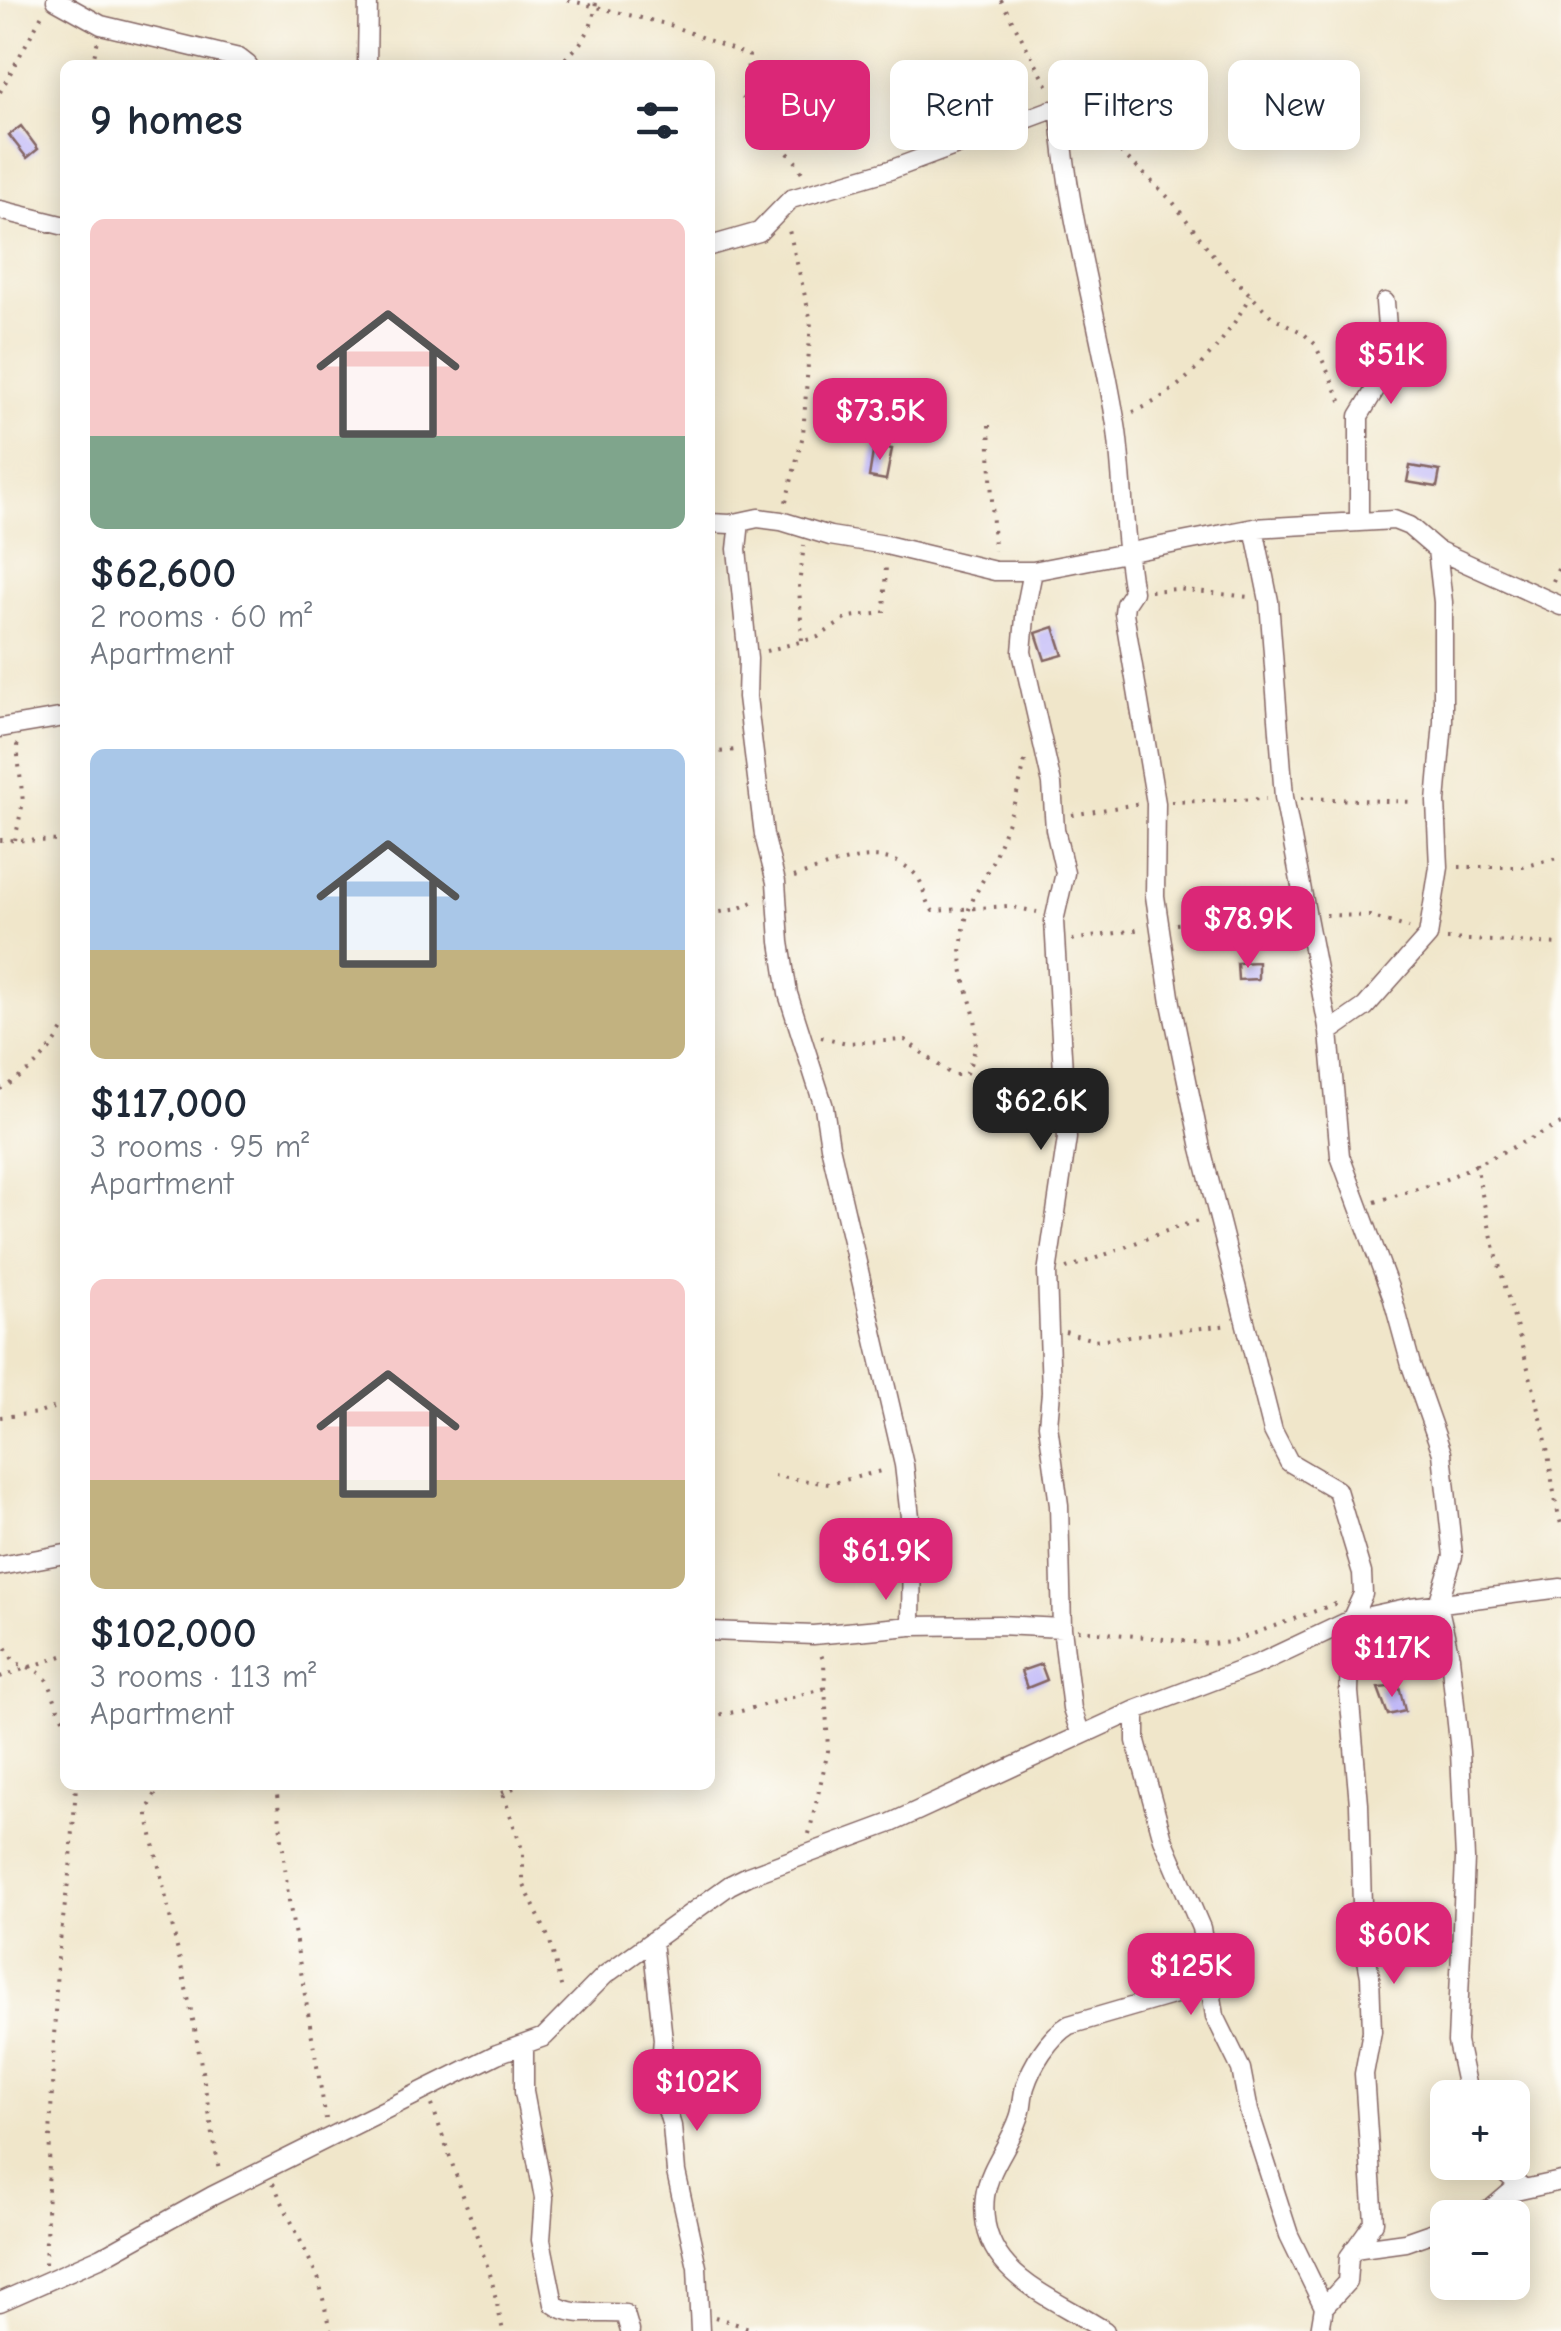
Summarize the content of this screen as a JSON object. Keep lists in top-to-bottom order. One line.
{"page":{"chip":["Buy","Rent","Filters","New"],"heading":"9 homes","list":[{"name":"$62,600","note":"2 rooms · 60 m² · Apartment"},{"name":"$117,000","note":"3 rooms · 95 m² · Apartment"},{"name":"$102,000","note":"3 rooms · 113 m² · Apartment"}],"price":["$51K","$73.5K","$78.9K","$62.6K","$61.9K","$117K","$60K","$125K","$102K"],"map_buttons":["+","−"]}}
